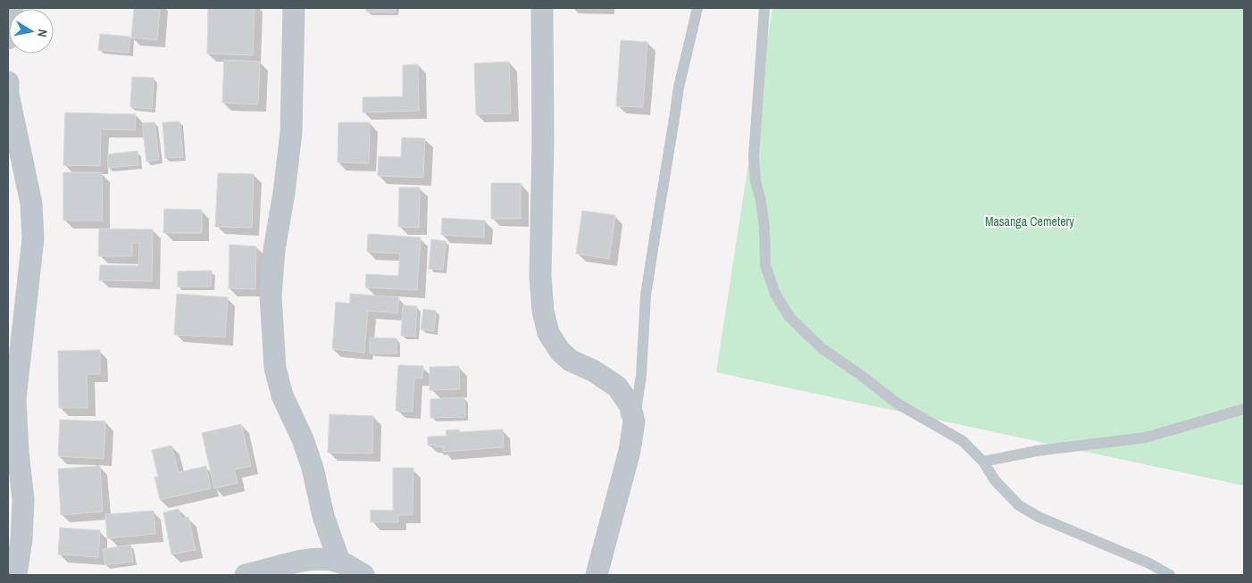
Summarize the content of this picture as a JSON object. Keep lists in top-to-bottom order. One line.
{"parks":["Masanga Cemetery"],"north":"right"}
